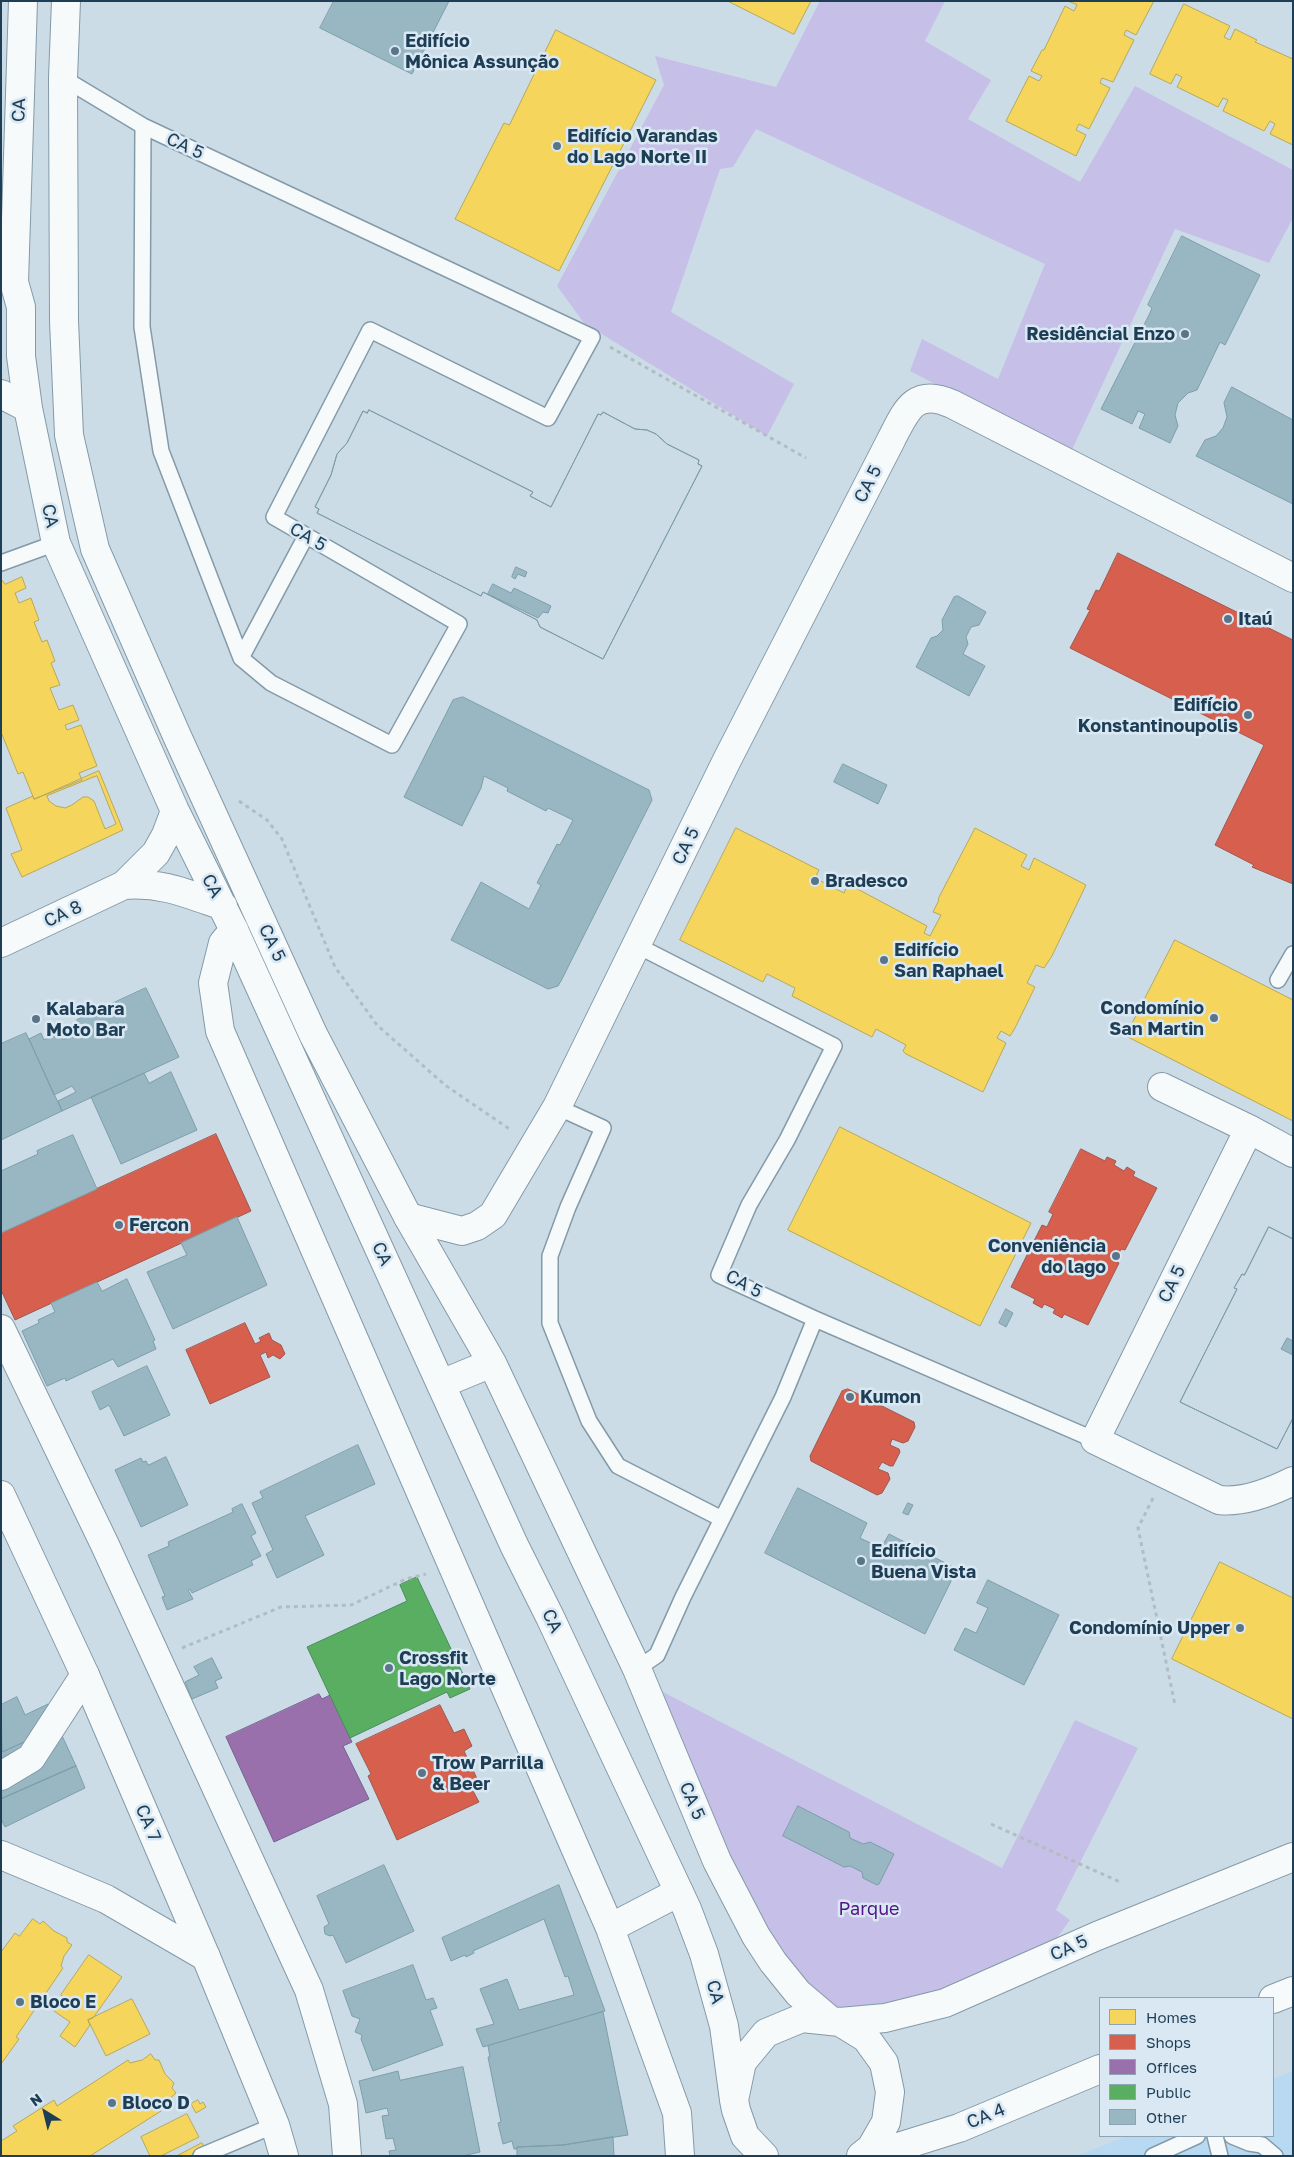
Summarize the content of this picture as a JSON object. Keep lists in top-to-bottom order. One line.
{"streets":{"street":["CA","CA 5","CA 8","CA 7","CA 4"]},"crossings":[["CA","CA 8"]],"parks":["Parque"],"places":["Edifício Mônica Assunção","Edifício Varandas do Lago Norte II","Residêncial Enzo","Itaú","Edifício Konstantinoupolis","Bradesco","Edifício San Raphael","Condomínio San Martin","Kalabara Moto Bar","Fercon","Conveniência do lago","Kumon","Edifício Buena Vista","Condomínio Upper","Crossfit Lago Norte","Trow Parrilla & Beer","Bloco E","Bloco D"],"legend":["Homes","Shops","Offices","Public","Other"],"north":"top left"}
